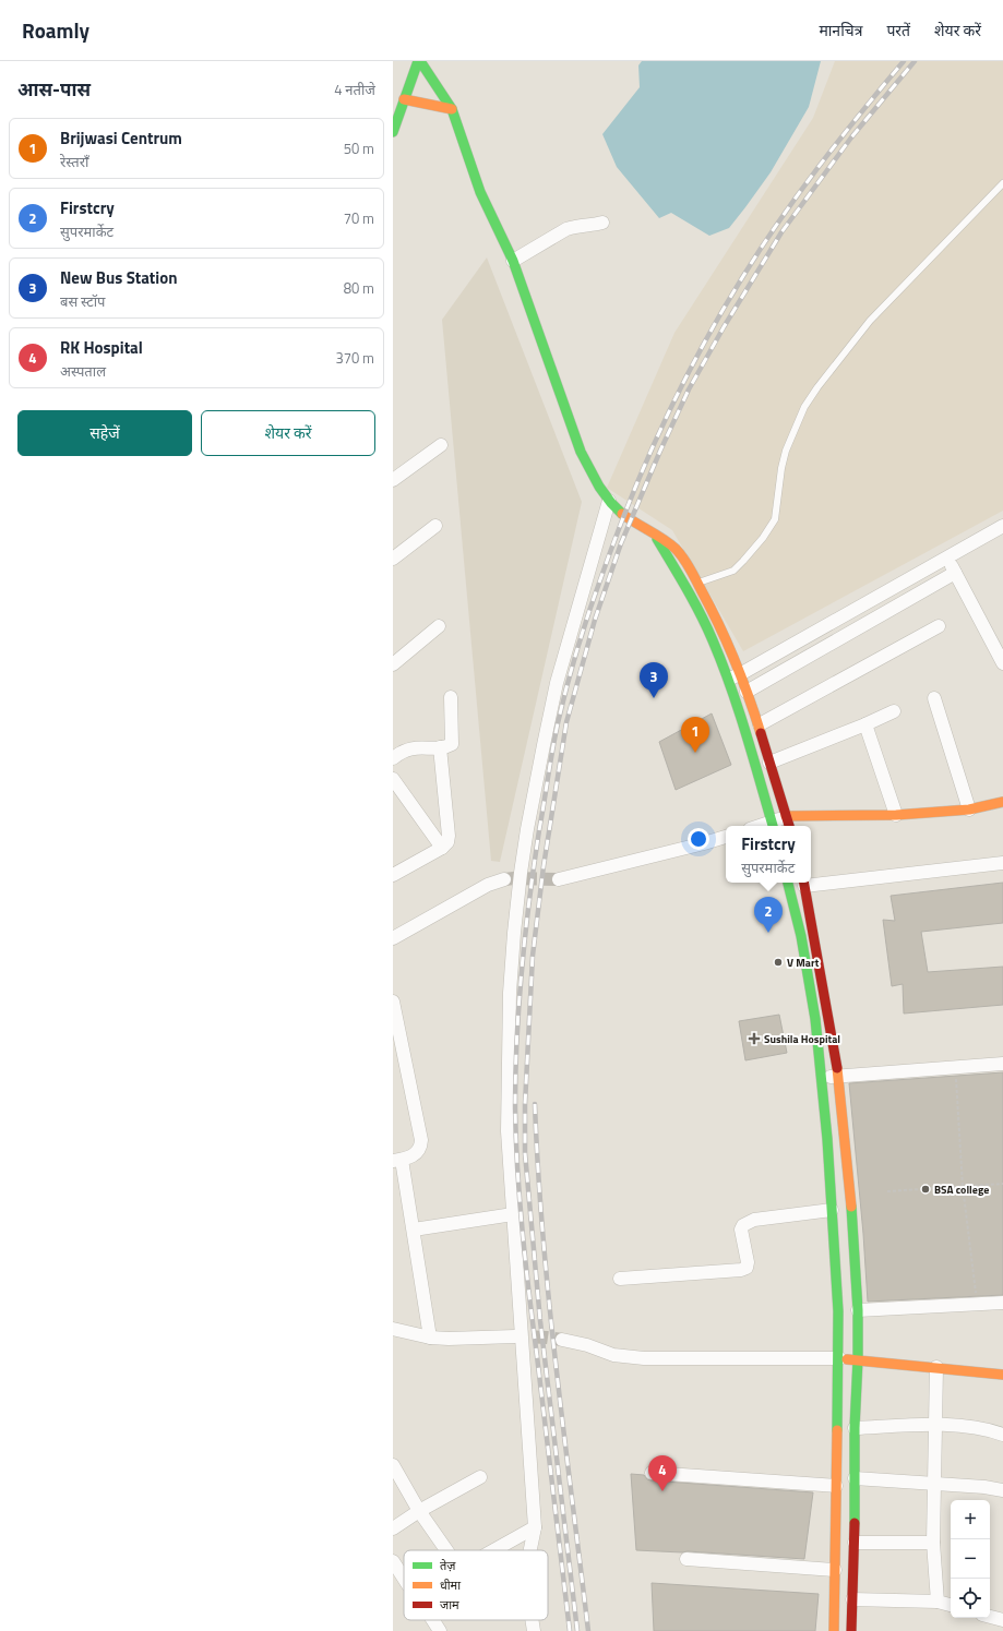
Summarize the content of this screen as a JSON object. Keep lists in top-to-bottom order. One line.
{"places":{"other":["V Mart","BSA college"],"health":["Sushila Hospital"]},"legend":["तेज़","धीमा","जाम"],"page":{"header":"Roamly","nav":["मानचित्र","परतें","शेयर करें"],"heading":["आस-पास","4 नतीजे"],"list":[{"mark":"1","name":"Brijwasi Centrum","note":"रेस्तराँ","value":"50 m"},{"mark":"2","name":"Firstcry","note":"सुपरमार्केट","value":"70 m"},{"mark":"3","name":"New Bus Station","note":"बस स्टॉप","value":"80 m"},{"mark":"4","name":"RK Hospital","note":"अस्पताल","value":"370 m"}],"buttons":["सहेजें","शेयर करें"],"pins":["3","1","2","4"],"popup":["Firstcry","सुपरमार्केट"],"map_buttons":["+","−"]}}
